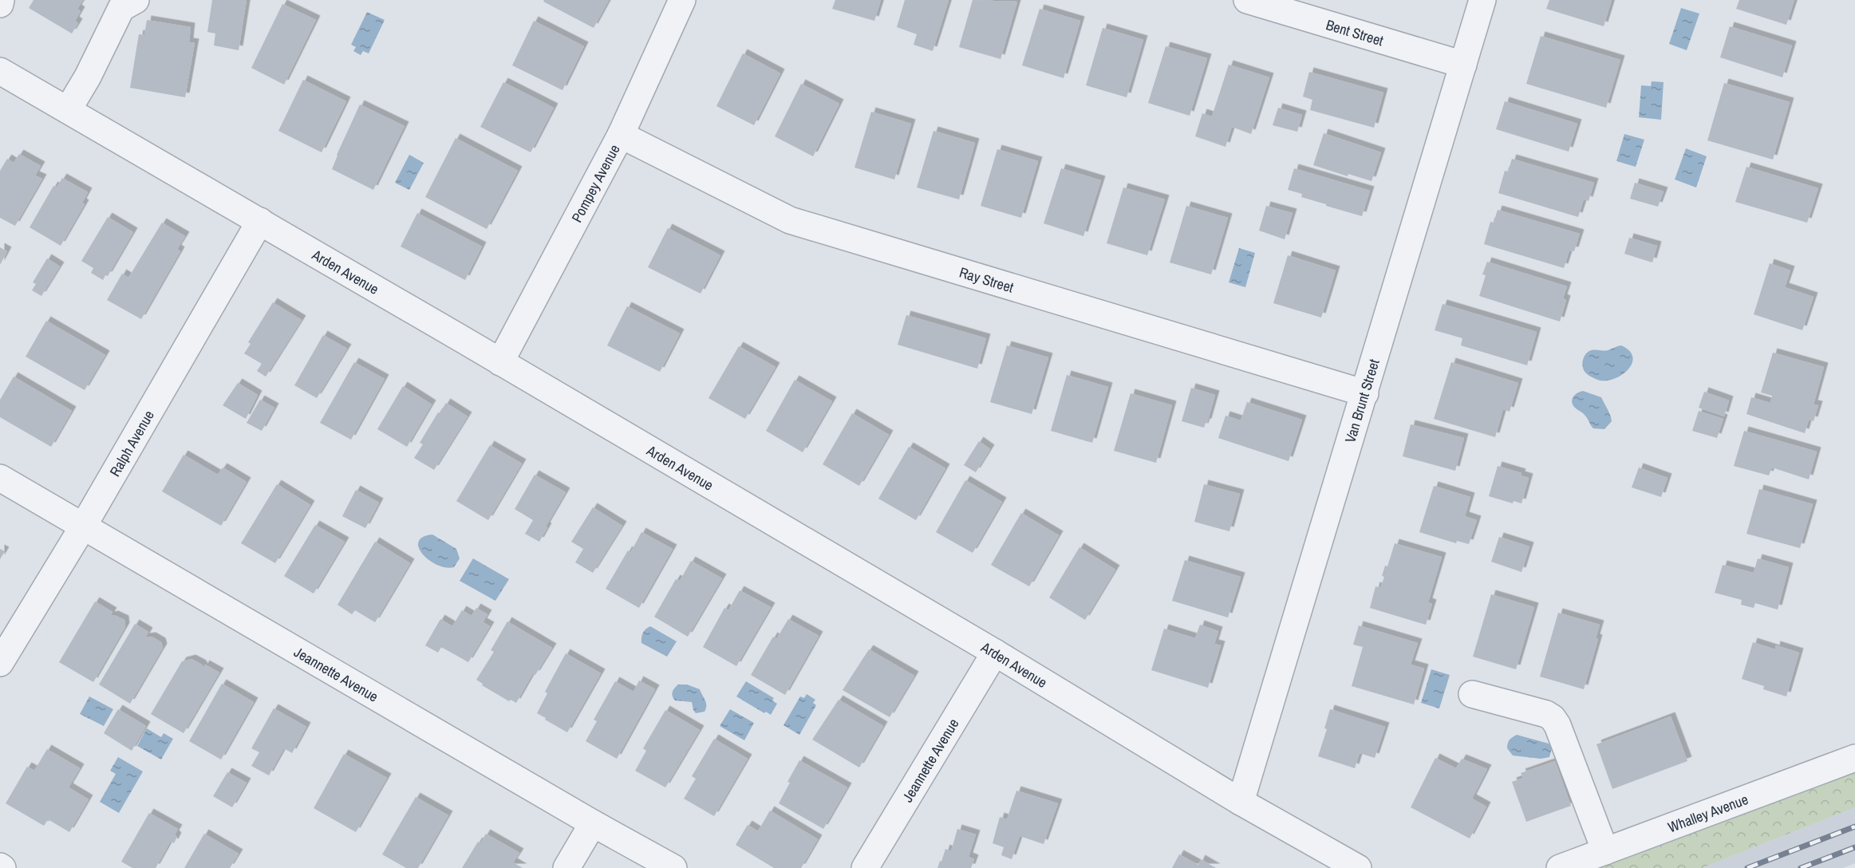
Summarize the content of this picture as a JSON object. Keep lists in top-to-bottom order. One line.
{"streets":{"street":["Bent Street","Pompey Avenue","Arden Avenue","Ray Street","Van Brunt Street","Ralph Avenue","Jeannette Avenue","Whalley Avenue"]},"crossings":[["Bent Street","Van Brunt Street"],["Pompey Avenue","Arden Avenue"],["Pompey Avenue","Ray Street"],["Arden Avenue","Van Brunt Street"],["Arden Avenue","Ralph Avenue"],["Arden Avenue","Jeannette Avenue"],["Ray Street","Van Brunt Street"],["Ralph Avenue","Jeannette Avenue"]]}
